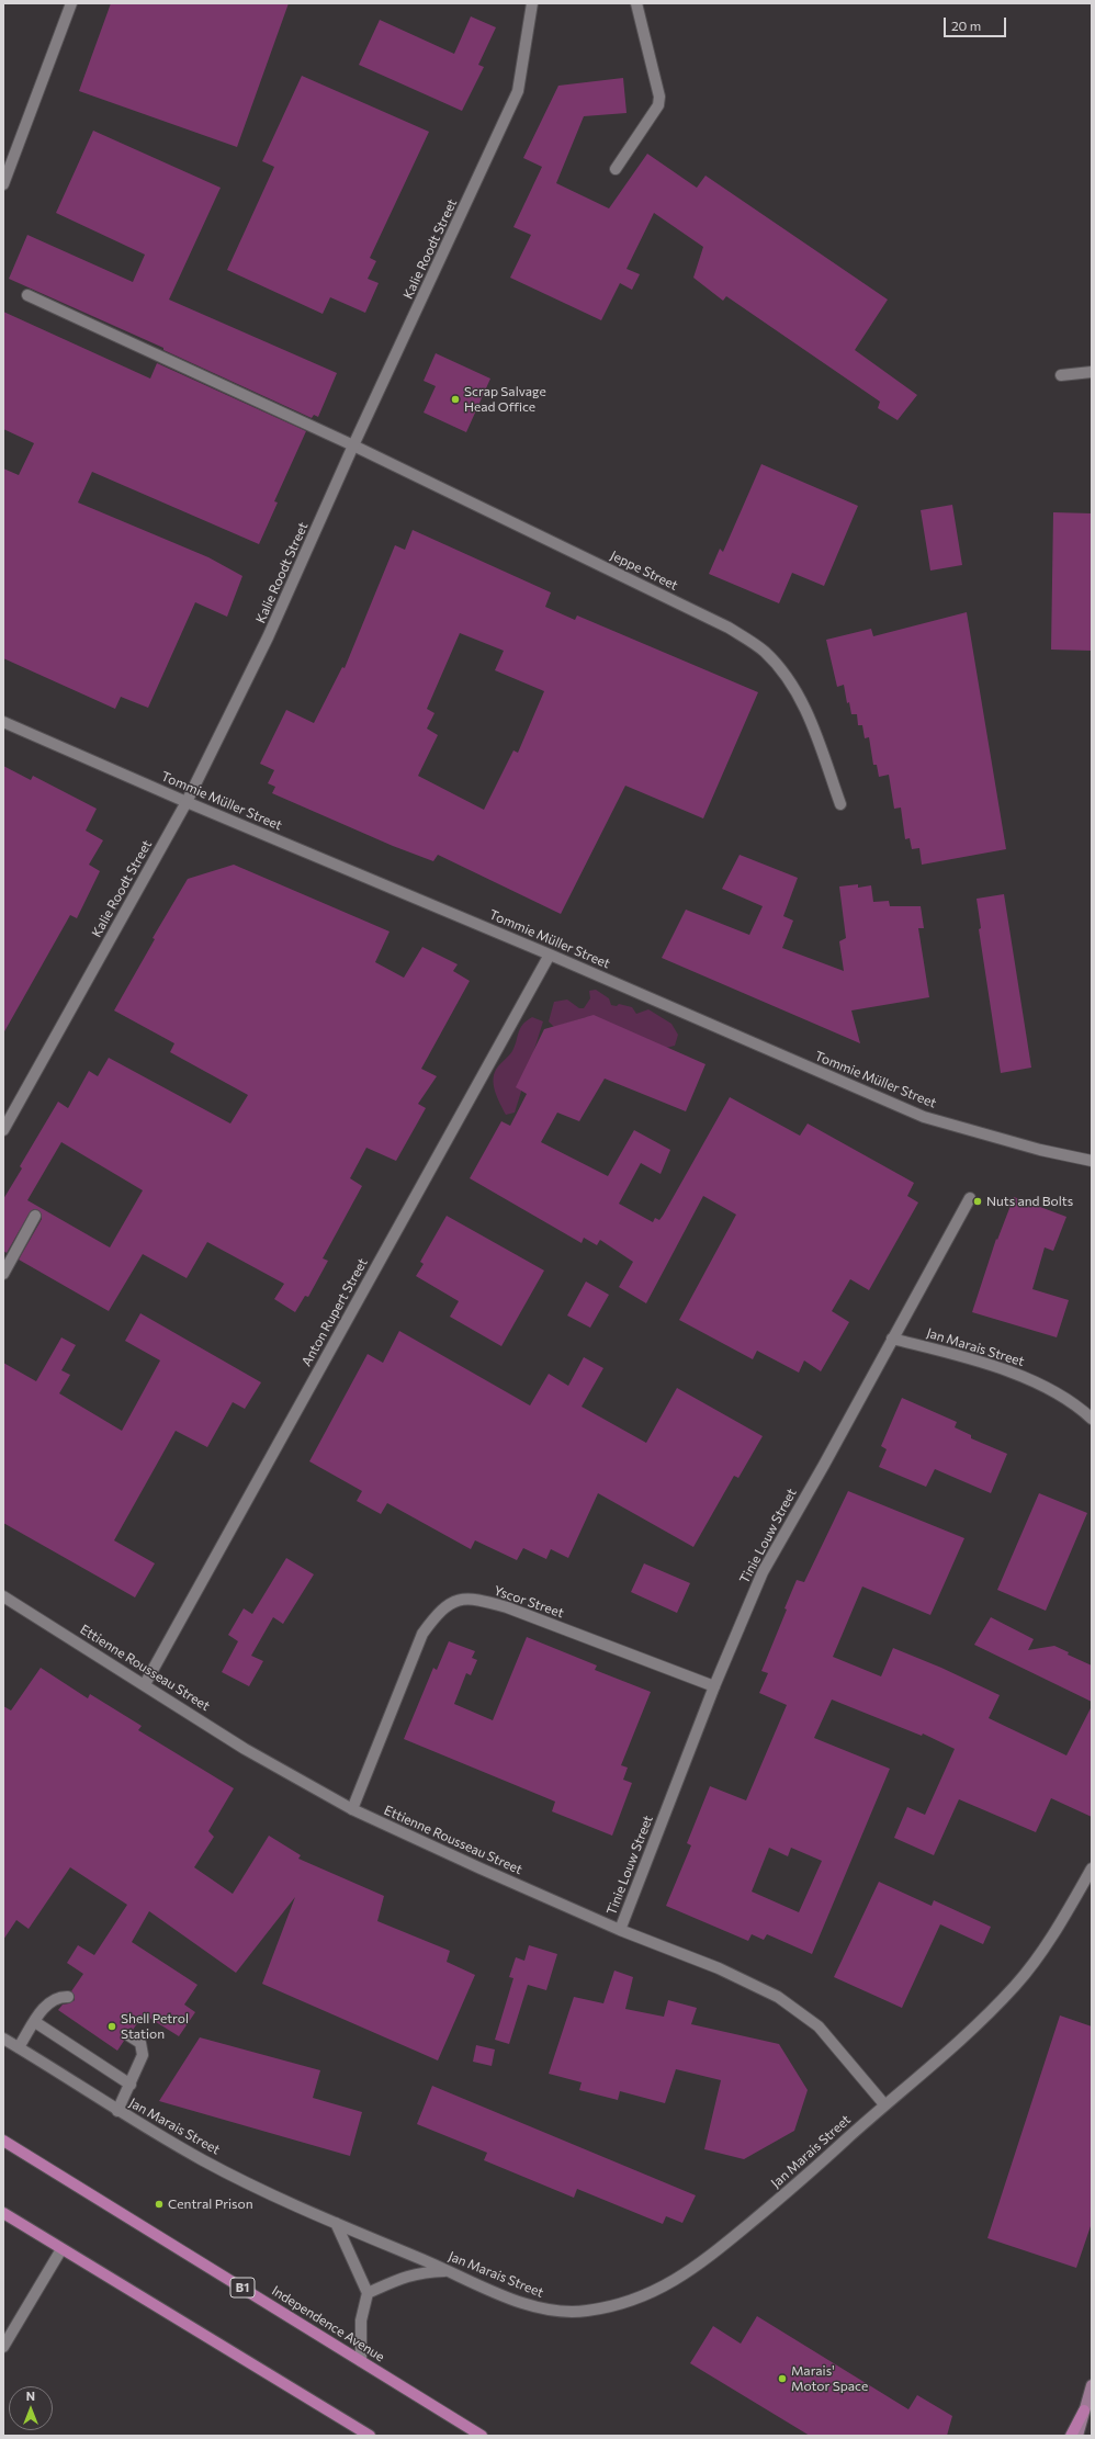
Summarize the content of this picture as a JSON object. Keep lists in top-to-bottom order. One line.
{"streets":{"main road":["B1","Independence Avenue"],"street":["Kalie Roodt Street","Jeppe Street","Tommie Müller Street","Anton Rupert Street","Jan Marais Street","Tinie Louw Street","Yscor Street","Ettienne Rousseau Street"]},"crossings":[["Kalie Roodt Street","Jeppe Street"],["Kalie Roodt Street","Tommie Müller Street"],["Tommie Müller Street","Anton Rupert Street"],["Anton Rupert Street","Ettienne Rousseau Street"],["Jan Marais Street","Tinie Louw Street"],["Jan Marais Street","Ettienne Rousseau Street"],["Tinie Louw Street","Yscor Street"],["Tinie Louw Street","Ettienne Rousseau Street"],["Yscor Street","Ettienne Rousseau Street"]],"places":["Scrap Salvage Head Office","Nuts and Bolts","Shell Petrol Station","Central Prison","Marais' Motor Space"],"scale_bar":"20 m","north":"top"}
